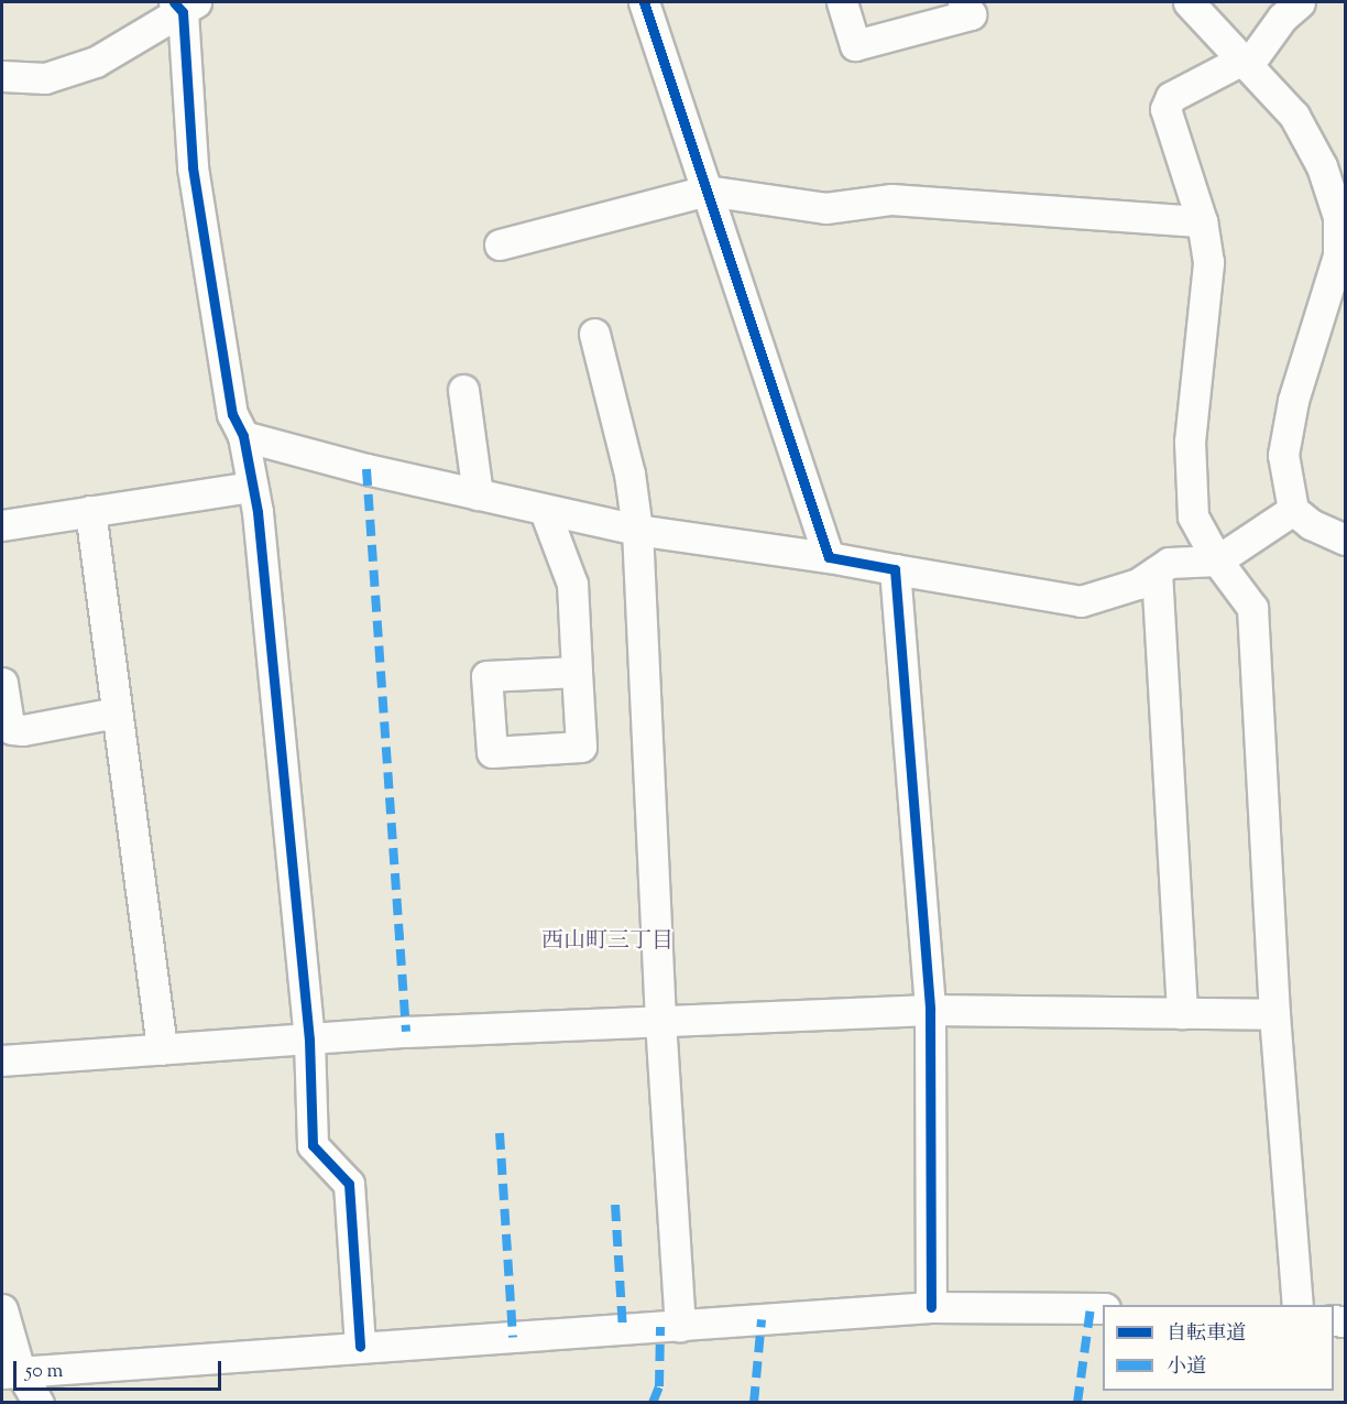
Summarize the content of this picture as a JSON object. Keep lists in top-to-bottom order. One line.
{"districts":["西山町三丁目"],"legend":["自転車道","小道"],"scale_bar":"50 m"}
